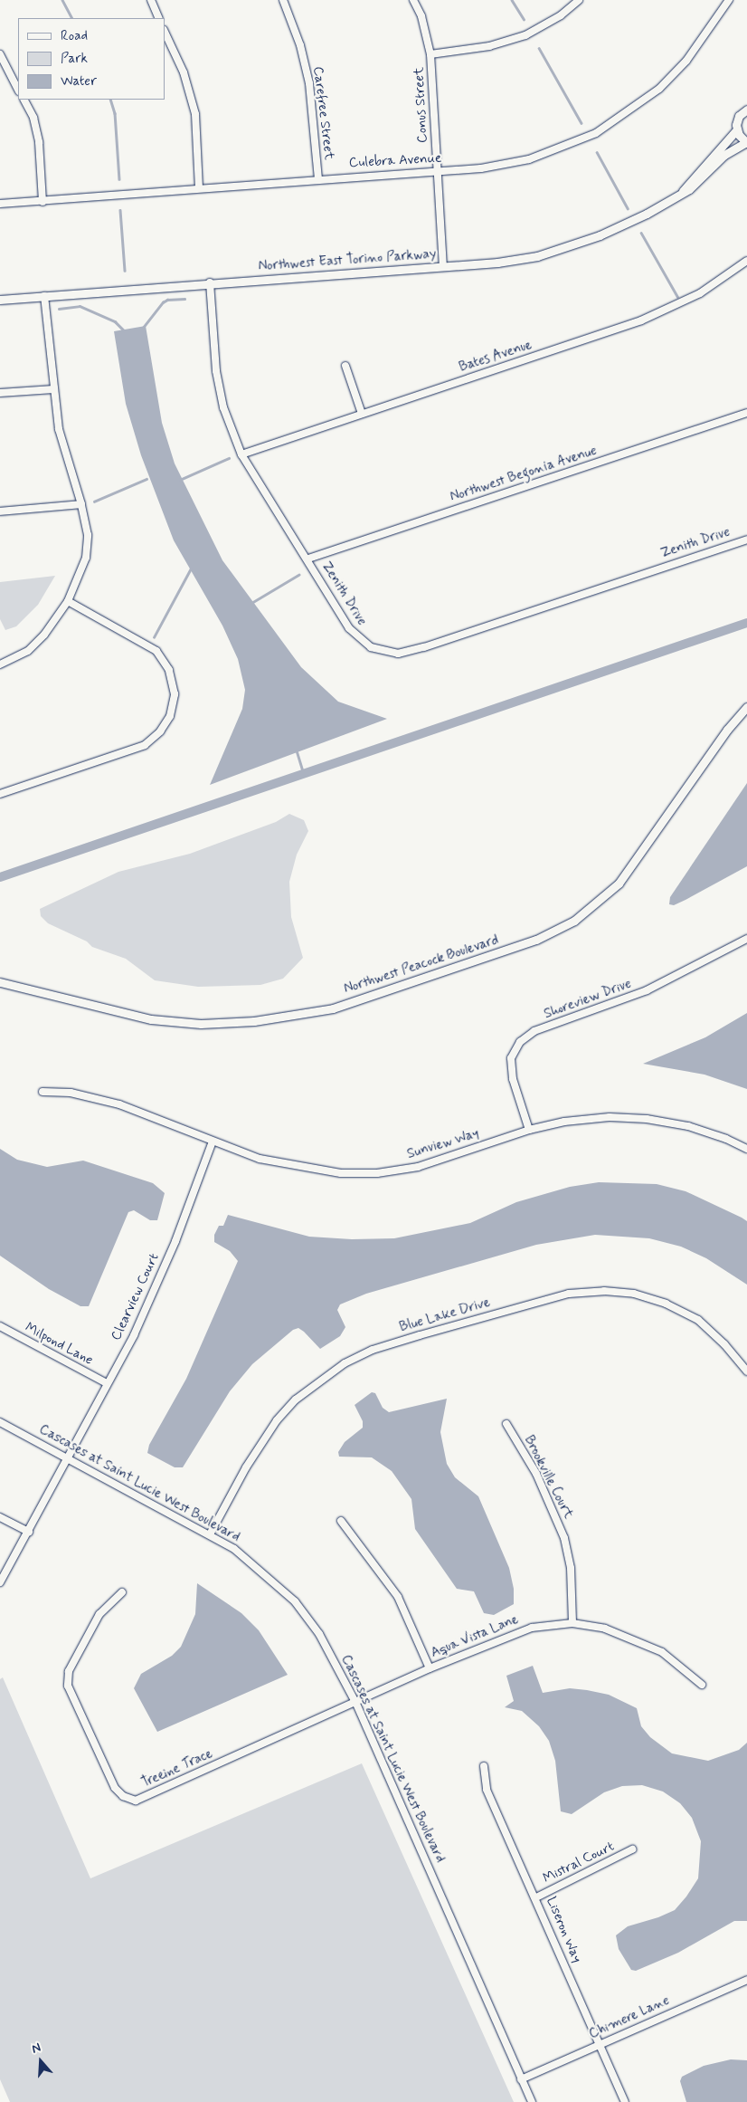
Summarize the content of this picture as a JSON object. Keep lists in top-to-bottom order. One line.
{"streets":{"street":["Conus Street","Carefree Street","Culebra Avenue","Northwest East Torino Parkway","Bates Avenue","Northwest Begonia Avenue","Zenith Drive","Northwest Peacock Boulevard","Shoreview Drive","Sunview Way","Clearview Court","Blue Lake Drive","Milpond Lane","Brookville Court","Cascases at Saint Lucie West Boulevard","Aqua Vista Lane","Treeine Trace","Mistral Court","Liseron Way","Chimere Lane"]},"crossings":[["Conus Street","Culebra Avenue"],["Conus Street","Northwest East Torino Parkway"],["Carefree Street","Culebra Avenue"],["Northwest East Torino Parkway","Zenith Drive"],["Bates Avenue","Zenith Drive"],["Northwest Begonia Avenue","Zenith Drive"],["Shoreview Drive","Sunview Way"],["Sunview Way","Clearview Court"],["Clearview Court","Milpond Lane"],["Clearview Court","Cascases at Saint Lucie West Boulevard"],["Blue Lake Drive","Cascases at Saint Lucie West Boulevard"],["Brookville Court","Aqua Vista Lane"],["Cascases at Saint Lucie West Boulevard","Aqua Vista Lane"],["Cascases at Saint Lucie West Boulevard","Treeine Trace"],["Cascases at Saint Lucie West Boulevard","Chimere Lane"],["Aqua Vista Lane","Treeine Trace"],["Mistral Court","Liseron Way"],["Liseron Way","Chimere Lane"]],"legend":["Road","Park","Water"],"north":"top"}
